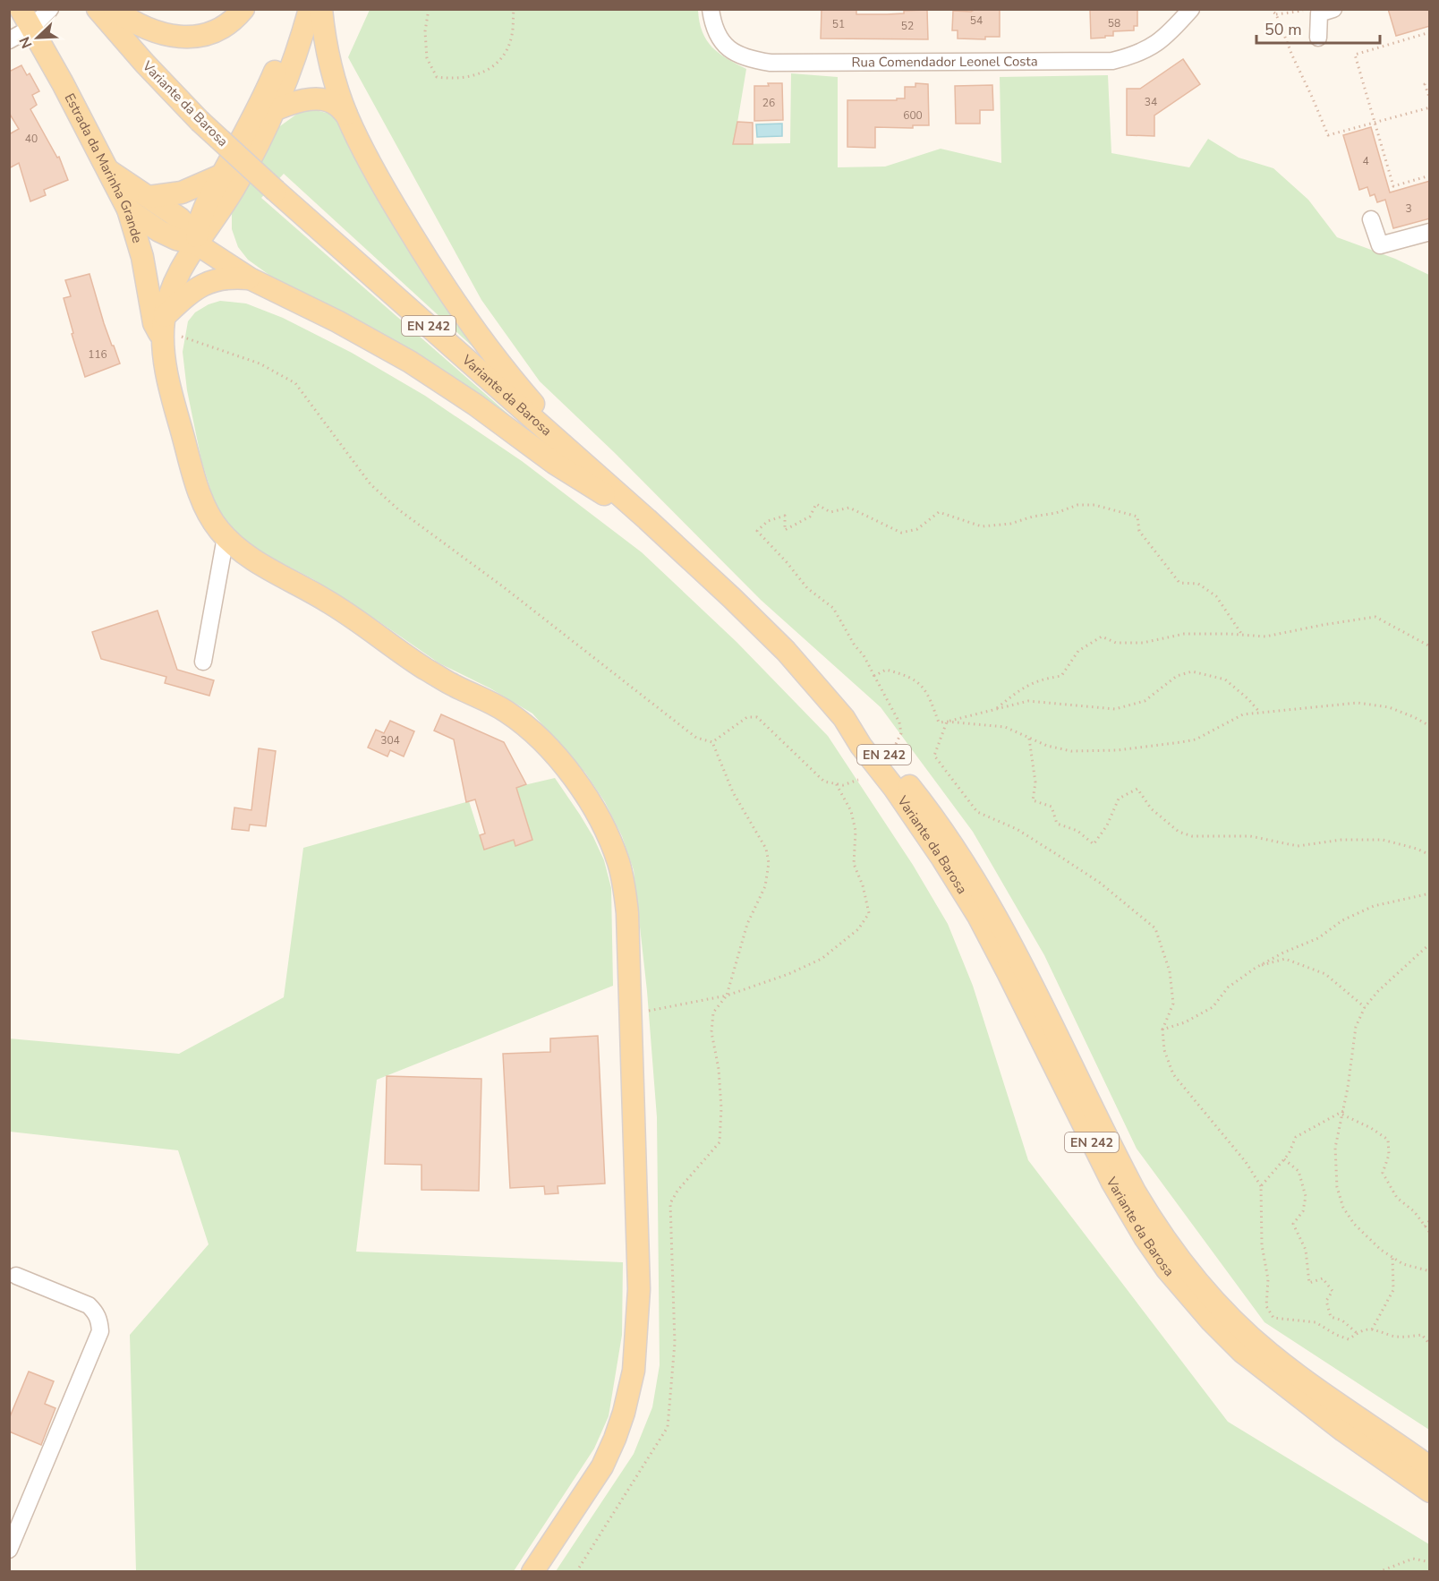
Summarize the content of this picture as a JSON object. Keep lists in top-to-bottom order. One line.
{"streets":{"main road":["Variante da Barosa","Estrada da Marinha Grande","EN 242"],"street":["Rua Comendador Leonel Costa"]},"house_numbers":["54","58","51","52","34","26","600","40","4","3","116","304"],"scale_bar":"50 m","north":"bottom left"}
